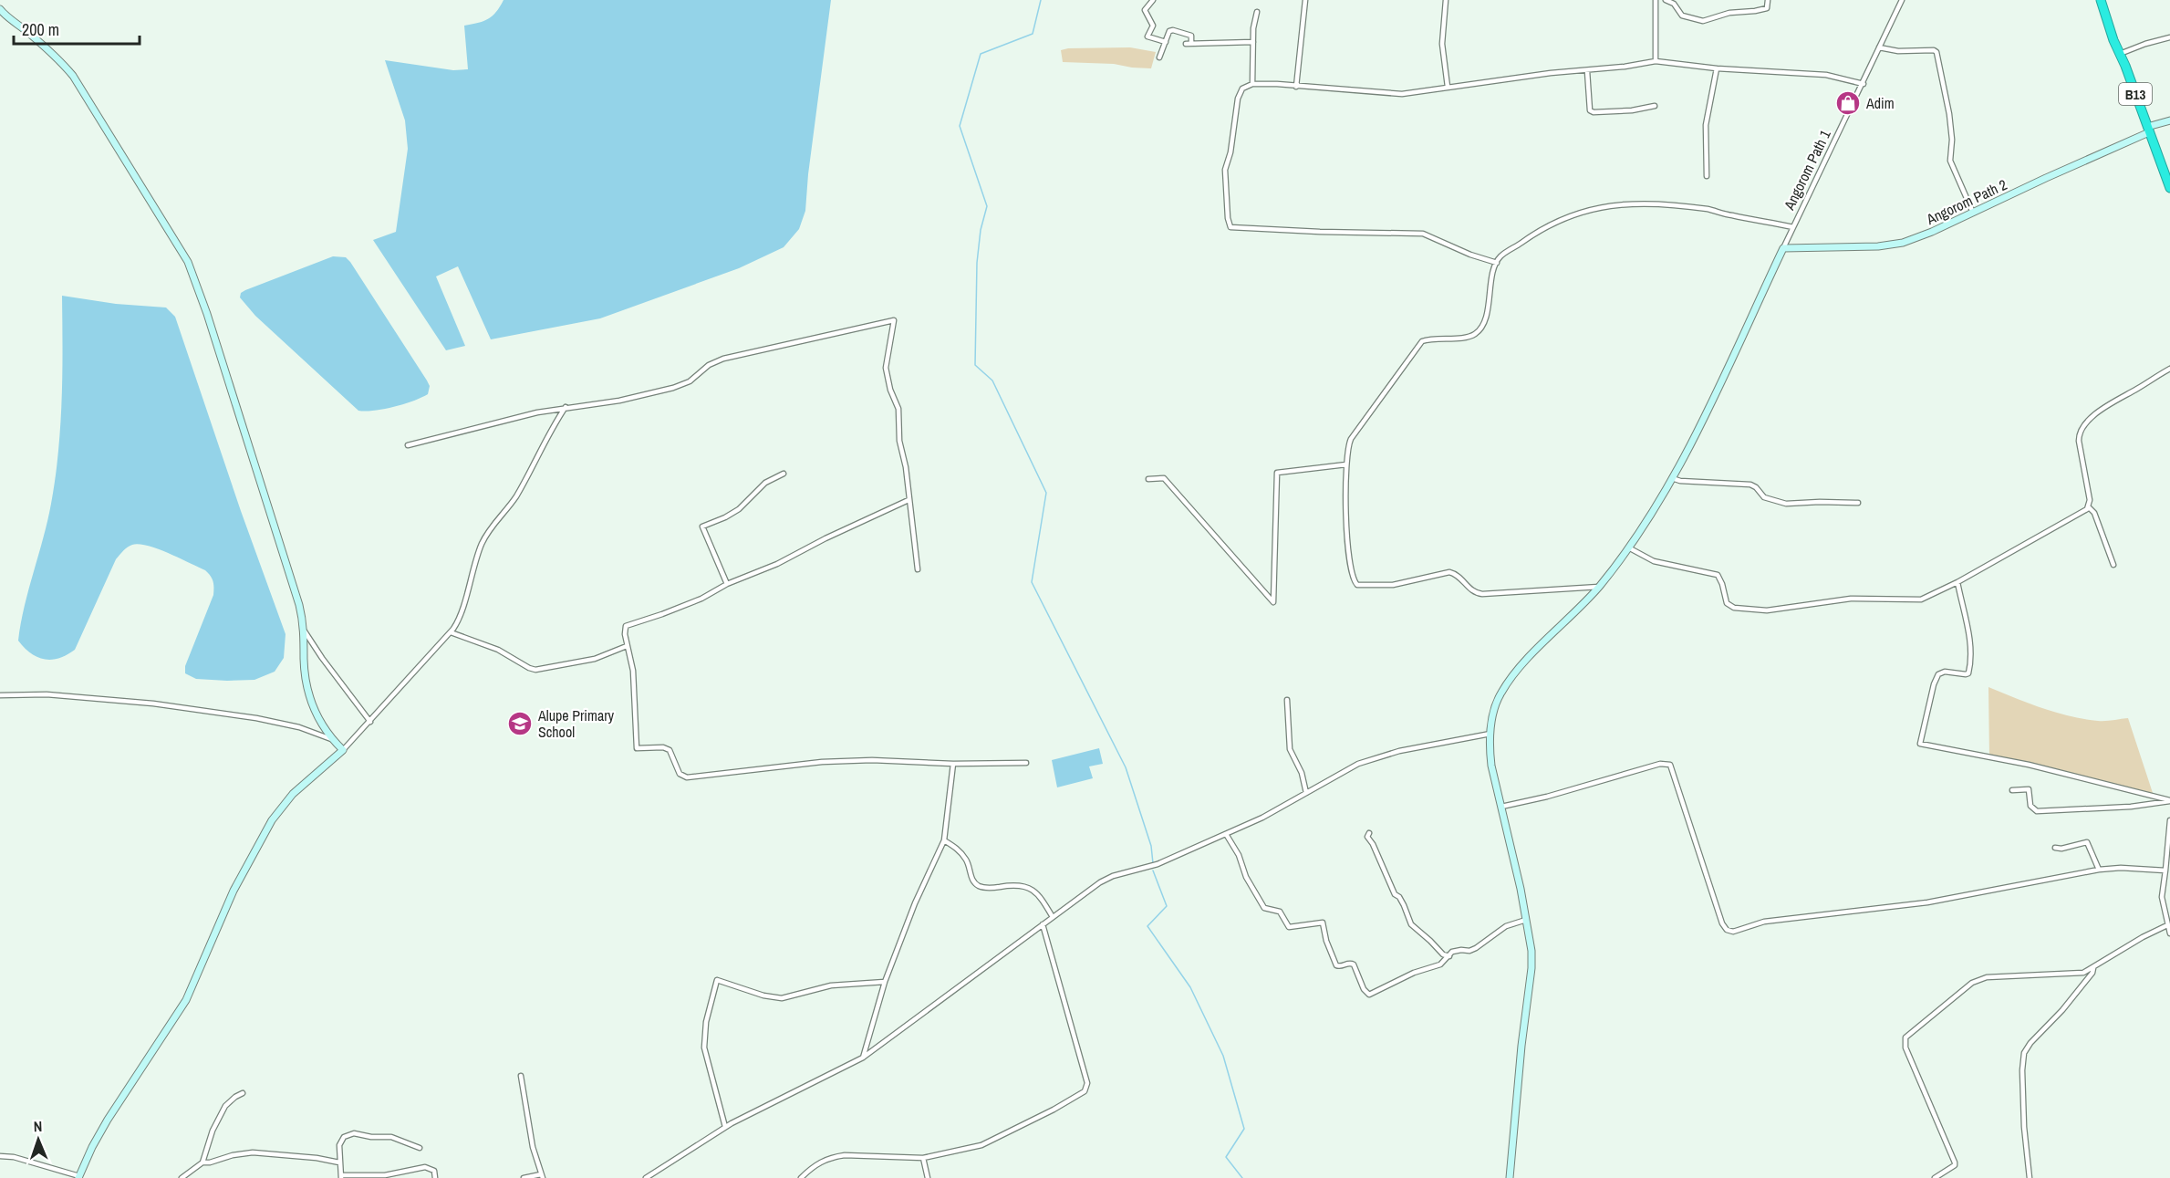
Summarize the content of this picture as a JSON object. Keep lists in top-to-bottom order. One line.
{"streets":{"highway":["B13"],"street":["Angorom Path 1","Angorom Path 2"]},"crossings":[["B13","Angorom Path 2"],["Angorom Path 1","Angorom Path 2"]],"places":{"shop":["Adim"],"school or university":["Alupe Primary School"]},"scale_bar":"200 m","north":"top"}
